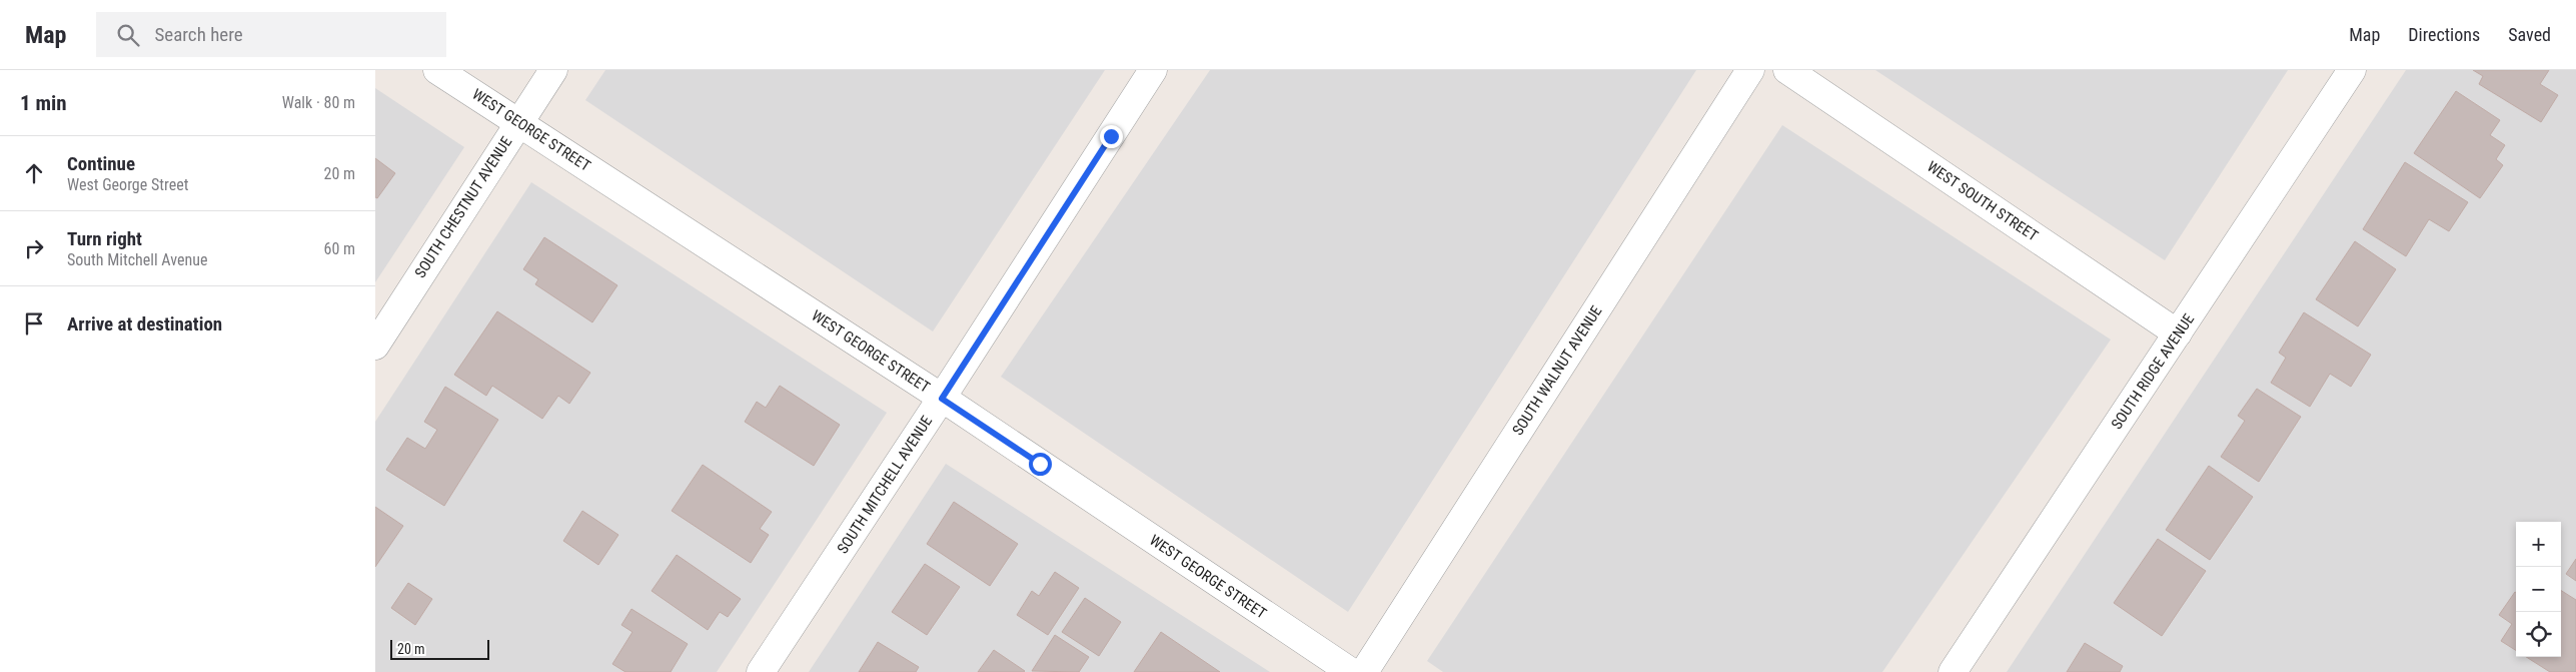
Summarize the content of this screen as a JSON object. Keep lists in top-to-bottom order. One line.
{"streets":{"street":["WEST GEORGE STREET","WEST SOUTH STREET","SOUTH CHESTNUT AVENUE","SOUTH WALNUT AVENUE","SOUTH RIDGE AVENUE","SOUTH MITCHELL AVENUE"]},"crossings":[["WEST GEORGE STREET","SOUTH CHESTNUT AVENUE"],["WEST GEORGE STREET","SOUTH MITCHELL AVENUE"],["WEST SOUTH STREET","SOUTH RIDGE AVENUE"]],"scale_bar":"20 m","page":{"header":"Map","search":"Search here","nav":["Map","Directions","Saved"],"heading":["1 min","Walk · 80 m"],"list":[["Continue","West George Street","20 m"],["Turn right","South Mitchell Avenue","60 m"],"Arrive at destination"],"map_buttons":["+","−"],"scale":"20 m"}}
